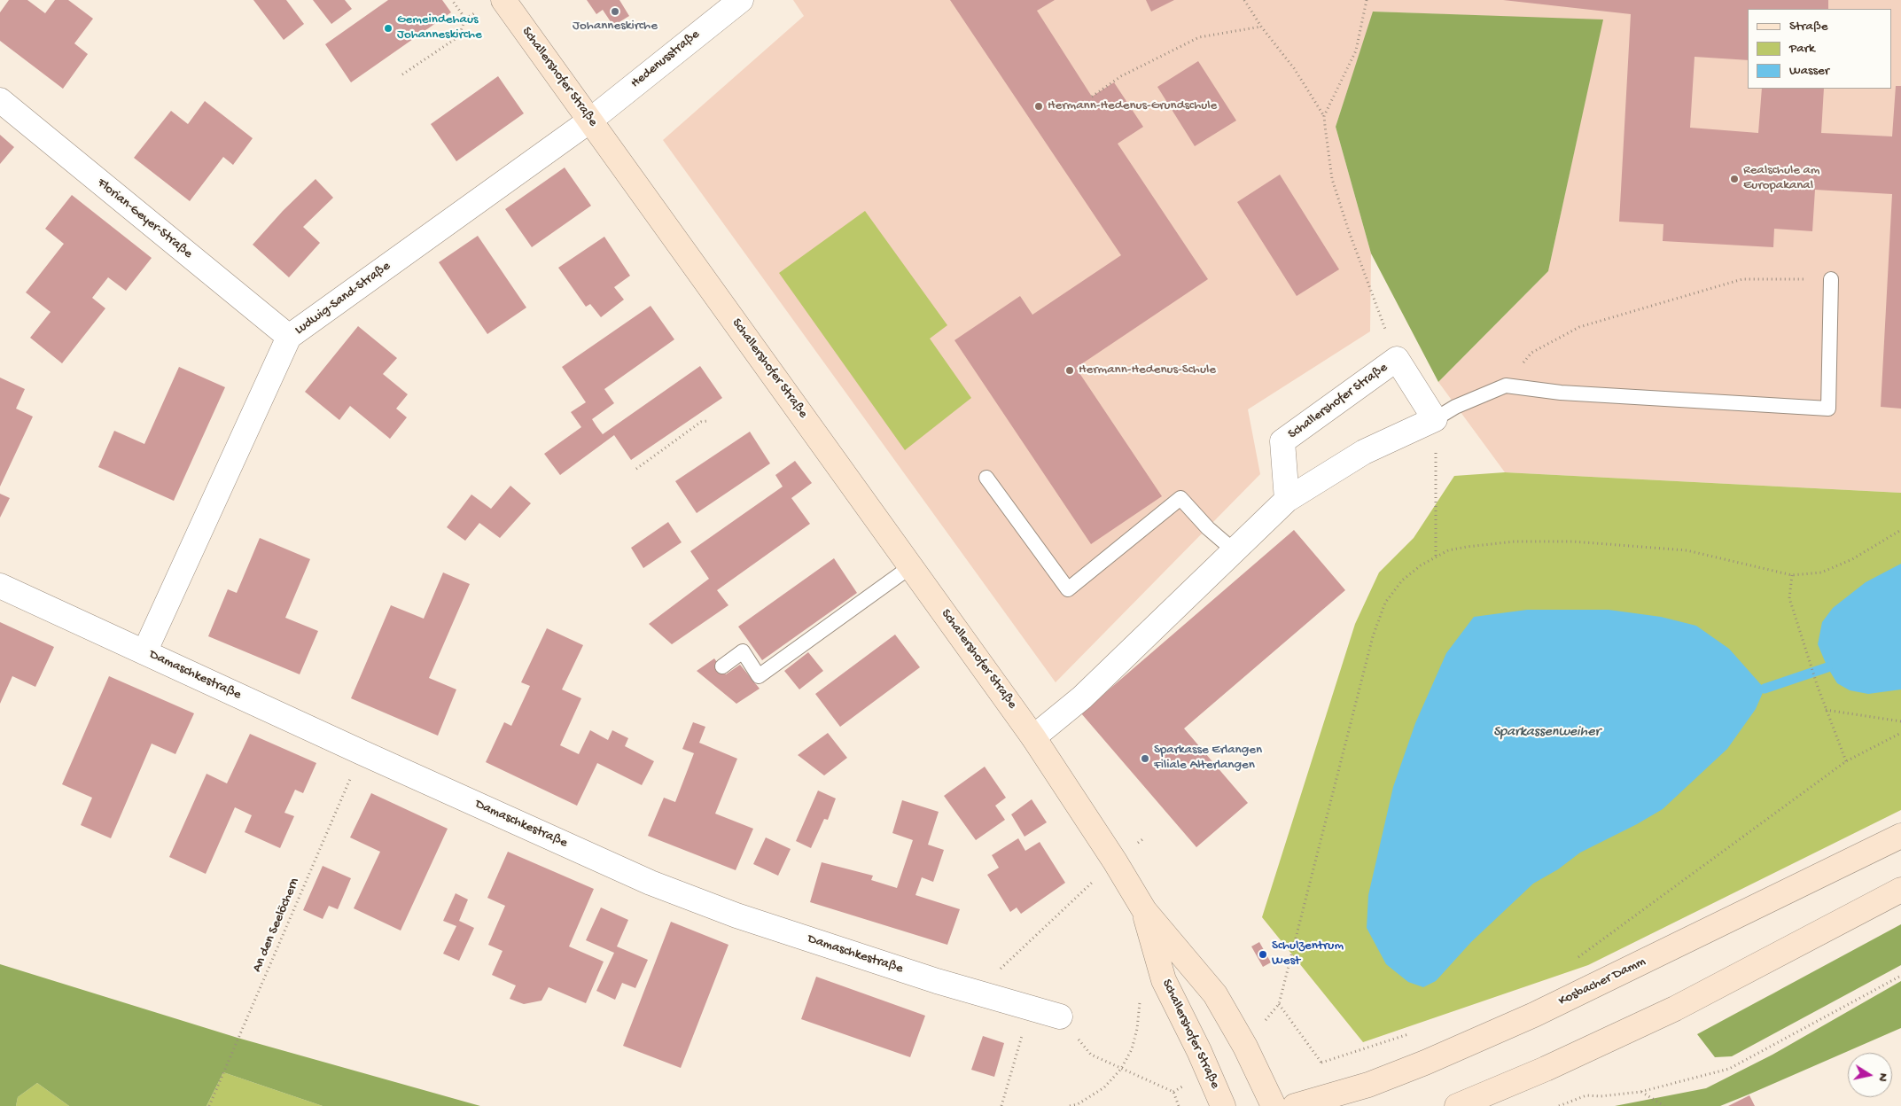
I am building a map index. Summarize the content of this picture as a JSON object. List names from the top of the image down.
{
  "streets": {
    "street": [
      "Hedenusstraße",
      "Schallershofer Straße",
      "Florian-Geyer-Straße",
      "Ludwig-Sand-Straße",
      "Damaschkestraße",
      "Kosbacher Damm"
    ],
    "path": ["An den Seelöchern"]
  },
  "crossings": [
    ["Hedenusstraße", "Schallershofer Straße"],
    ["Hedenusstraße", "Ludwig-Sand-Straße"],
    ["Schallershofer Straße", "Ludwig-Sand-Straße"],
    ["Florian-Geyer-Straße", "Ludwig-Sand-Straße"],
    ["Ludwig-Sand-Straße", "Damaschkestraße"],
    ["Damaschkestraße", "An den Seelöchern"]
  ],
  "water": ["Sparkassenweiher"],
  "places": [
    "Johanneskirche",
    "Gemeindehaus Johanneskirche",
    "Hermann-Hedenus-Grundschule",
    "Realschule am Europakanal",
    "Hermann-Hedenus-Schule",
    "Sparkasse Erlangen Filiale Alterlangen",
    "Schulzentrum West"
  ],
  "legend": ["Straße", "Park", "Wasser"],
  "north": "right"
}
